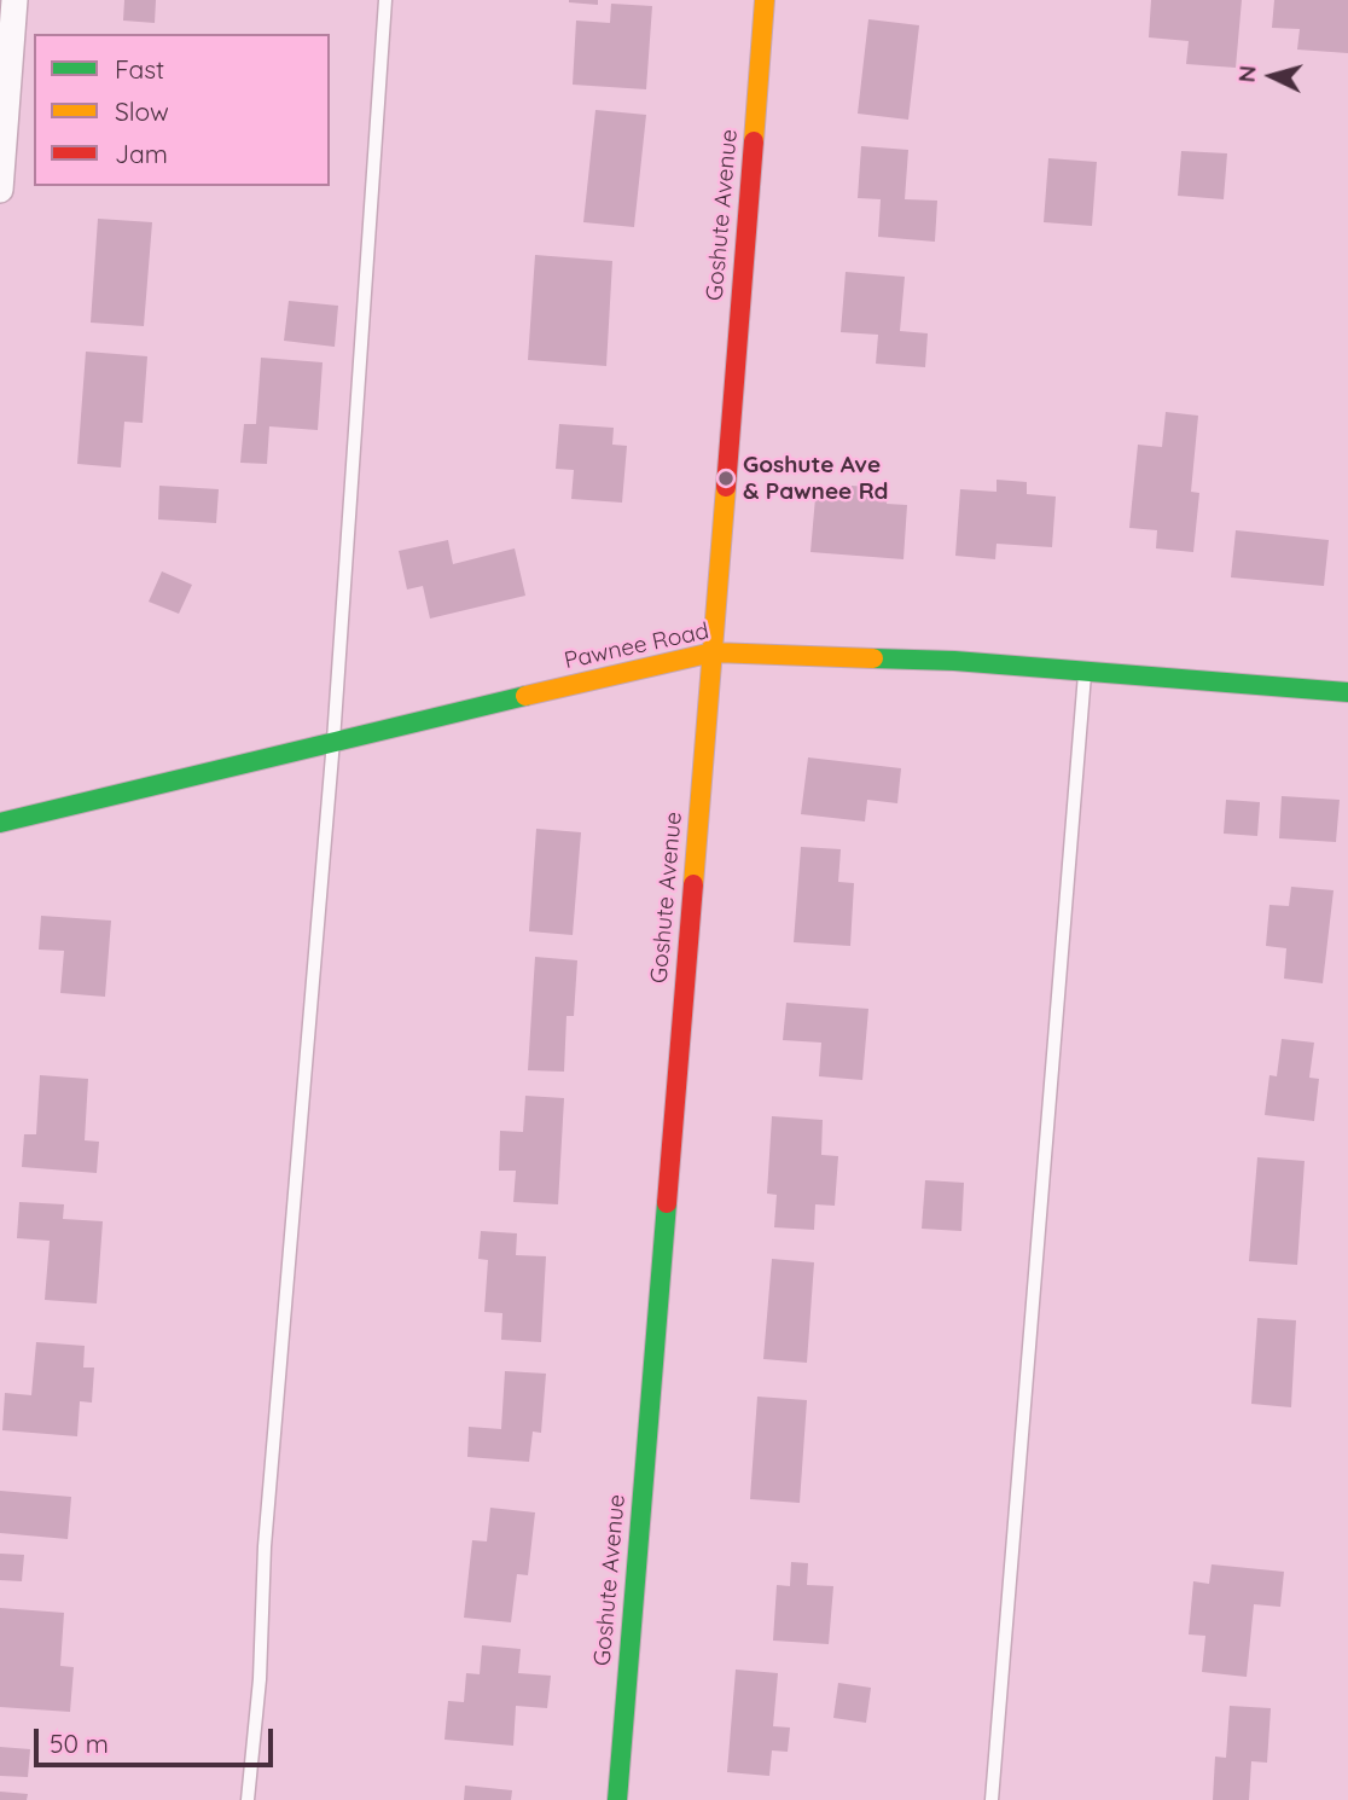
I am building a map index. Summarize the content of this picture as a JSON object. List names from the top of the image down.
{
  "streets": {
    "street": ["Goshute Avenue", "Pawnee Road"]
  },
  "crossings": [
    ["Goshute Avenue", "Pawnee Road"]
  ],
  "places": ["Goshute Ave & Pawnee Rd"],
  "legend": ["Fast", "Slow", "Jam"],
  "scale_bar": "50 m",
  "north": "left"
}
